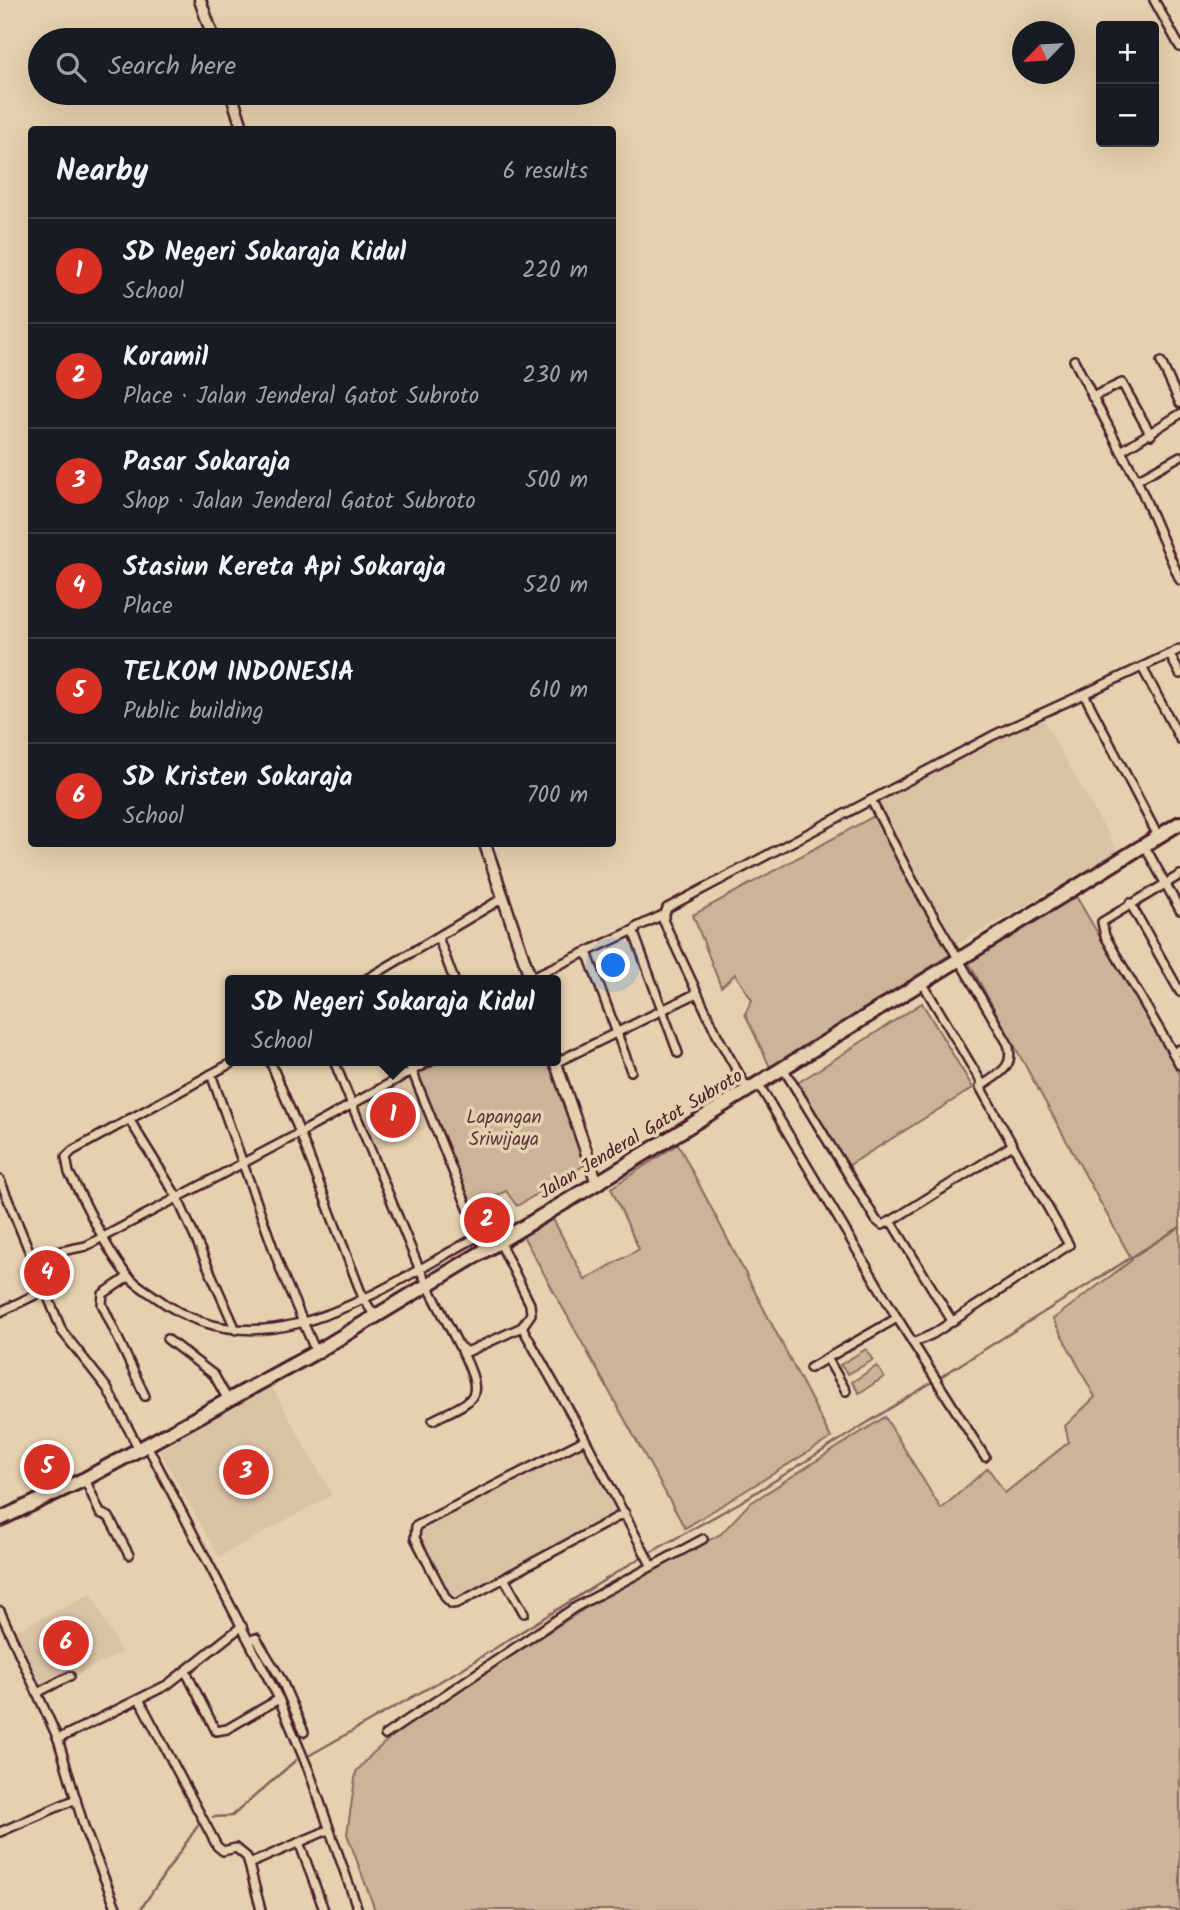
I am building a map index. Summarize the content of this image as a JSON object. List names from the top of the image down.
{
  "streets": {
    "highway": ["Jalan Jenderal Gatot Subroto"]
  },
  "parks": ["Lapangan Sriwijaya"],
  "north": "bottom left",
  "page": {
    "map_buttons": ["+", "−"],
    "search": "Search here",
    "heading": ["Nearby", "6 results"],
    "list": [
      {
        "mark": "1",
        "name": "SD Negeri Sokaraja Kidul",
        "note": "School",
        "value": "220 m"
      },
      {
        "mark": "2",
        "name": "Koramil",
        "note": "Place · Jalan Jenderal Gatot Subroto",
        "value": "230 m"
      },
      {
        "mark": "3",
        "name": "Pasar Sokaraja",
        "note": "Shop · Jalan Jenderal Gatot Subroto",
        "value": "500 m"
      },
      {
        "mark": "4",
        "name": "Stasiun Kereta Api Sokaraja",
        "note": "Place",
        "value": "520 m"
      },
      {
        "mark": "5",
        "name": "TELKOM INDONESIA",
        "note": "Public building",
        "value": "610 m"
      },
      {
        "mark": "6",
        "name": "SD Kristen Sokaraja",
        "note": "School",
        "value": "700 m"
      }
    ],
    "popup": ["SD Negeri Sokaraja Kidul", "School"],
    "pins": [
      "1",
      "2",
      "4",
      "5",
      "3",
      "6"
    ]
  }
}
